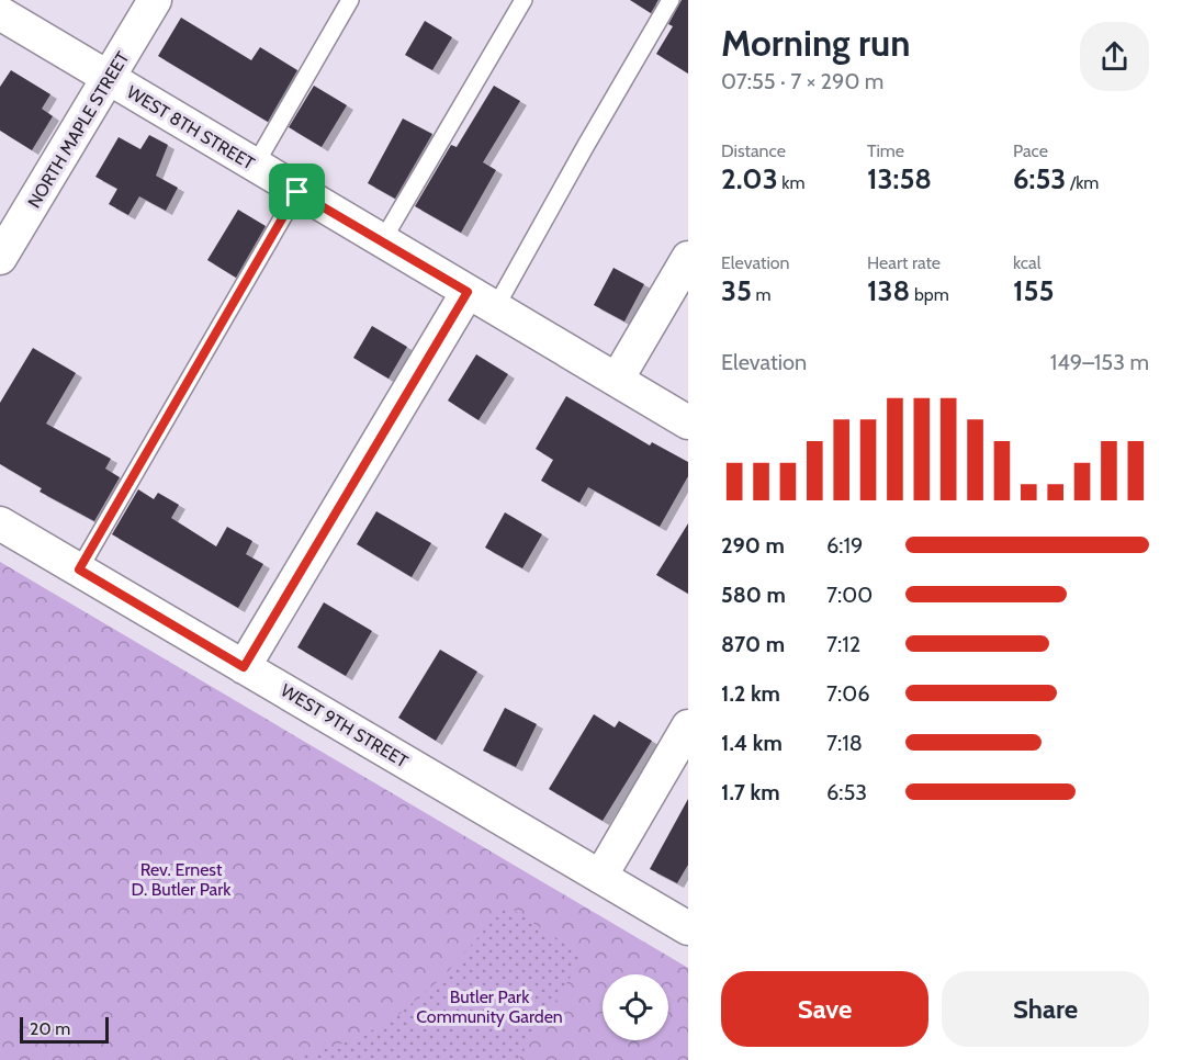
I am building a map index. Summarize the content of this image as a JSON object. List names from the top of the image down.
{
  "streets": {
    "street": ["WEST 8TH STREET", "NORTH MAPLE STREET", "WEST 9TH STREET"]
  },
  "crossings": [
    ["WEST 8TH STREET", "NORTH MAPLE STREET"]
  ],
  "parks": ["Rev. Ernest D. Butler Park", "Butler Park Community Garden"],
  "scale_bar": "20 m",
  "page": {
    "heading": ["Morning run", "07:55 · 7 × 290 m"],
    "stats": [
      ["Distance", "2.03 km"],
      ["Time", "13:58"],
      ["Pace", "6:53 /km"],
      ["Elevation", "35 m"],
      ["Heart rate", "138 bpm"],
      ["kcal", "155"]
    ],
    "chart": ["Elevation", "149–153 m"],
    "list": [
      {
        "name": "290 m",
        "note": "6:19"
      },
      {
        "name": "580 m",
        "note": "7:00"
      },
      {
        "name": "870 m",
        "note": "7:12"
      },
      {
        "name": "1.2 km",
        "note": "7:06"
      },
      {
        "name": "1.4 km",
        "note": "7:18"
      },
      {
        "name": "1.7 km",
        "note": "6:53"
      }
    ],
    "buttons": ["Save", "Share"],
    "scale": "20 m"
  }
}
